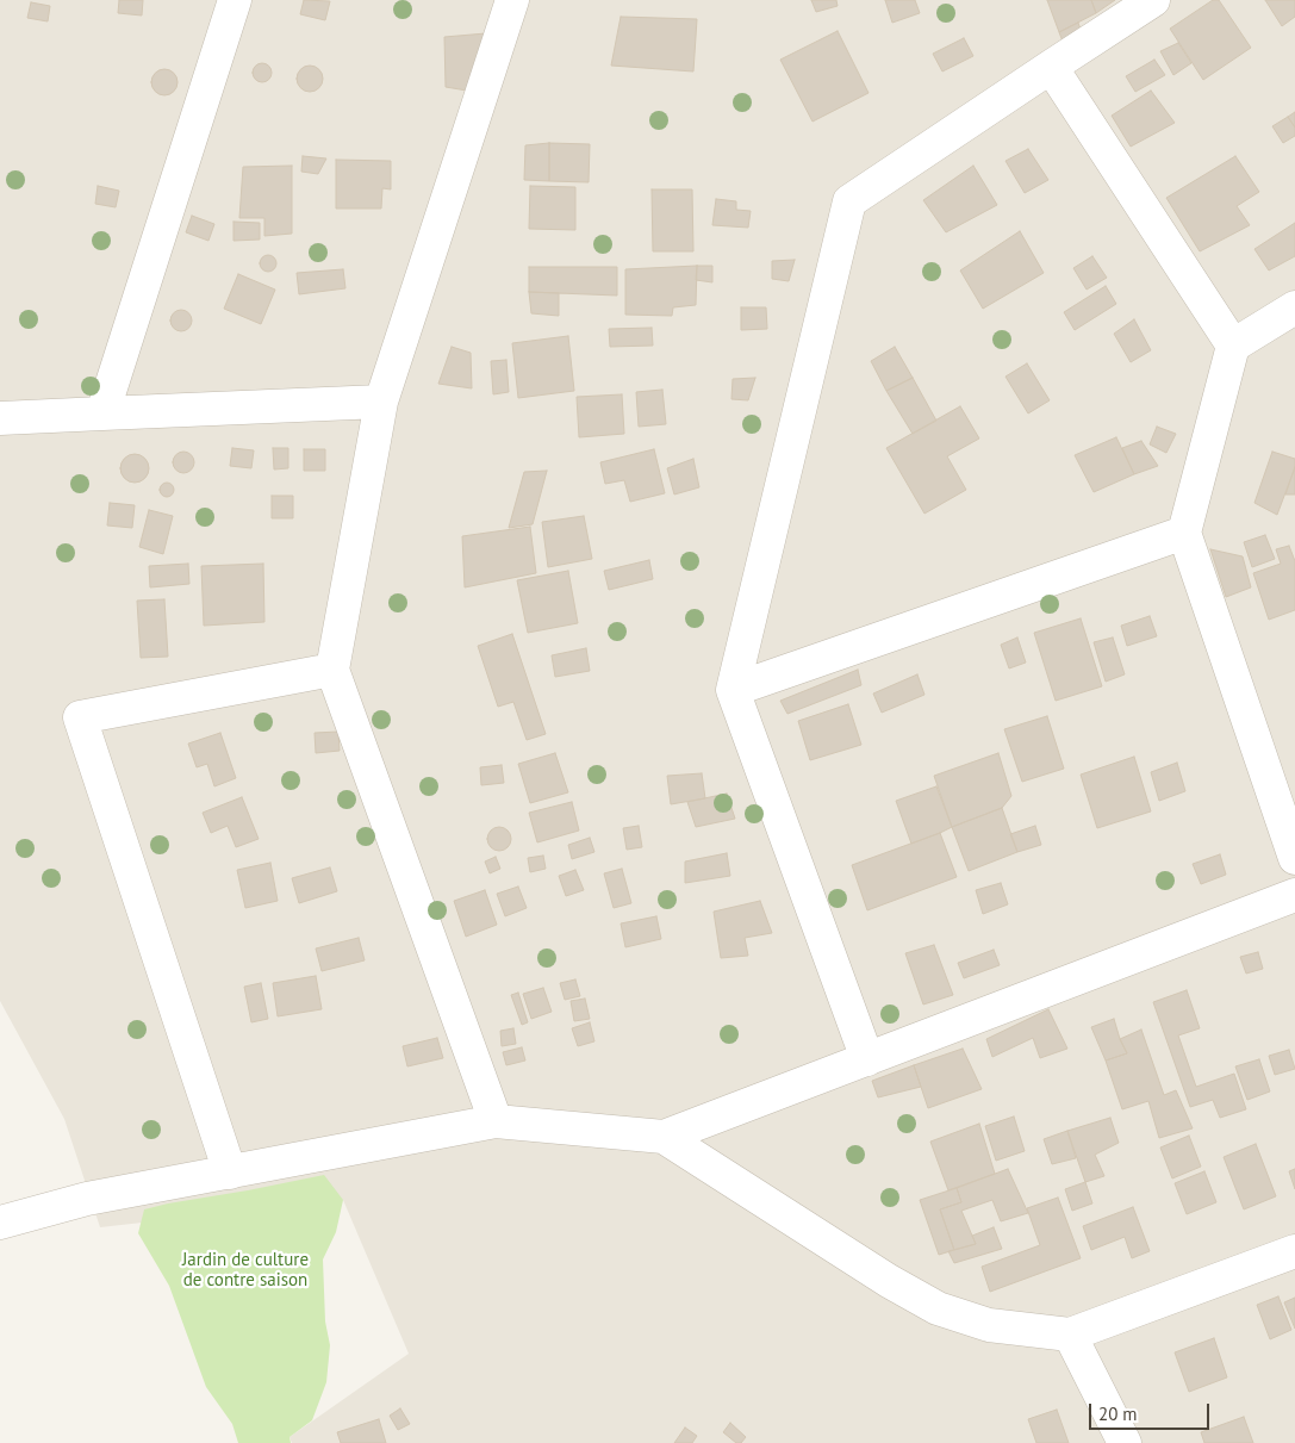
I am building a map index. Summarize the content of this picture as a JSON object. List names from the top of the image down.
{
  "parks": ["Jardin de culture de contre saison"],
  "scale_bar": "20 m"
}
